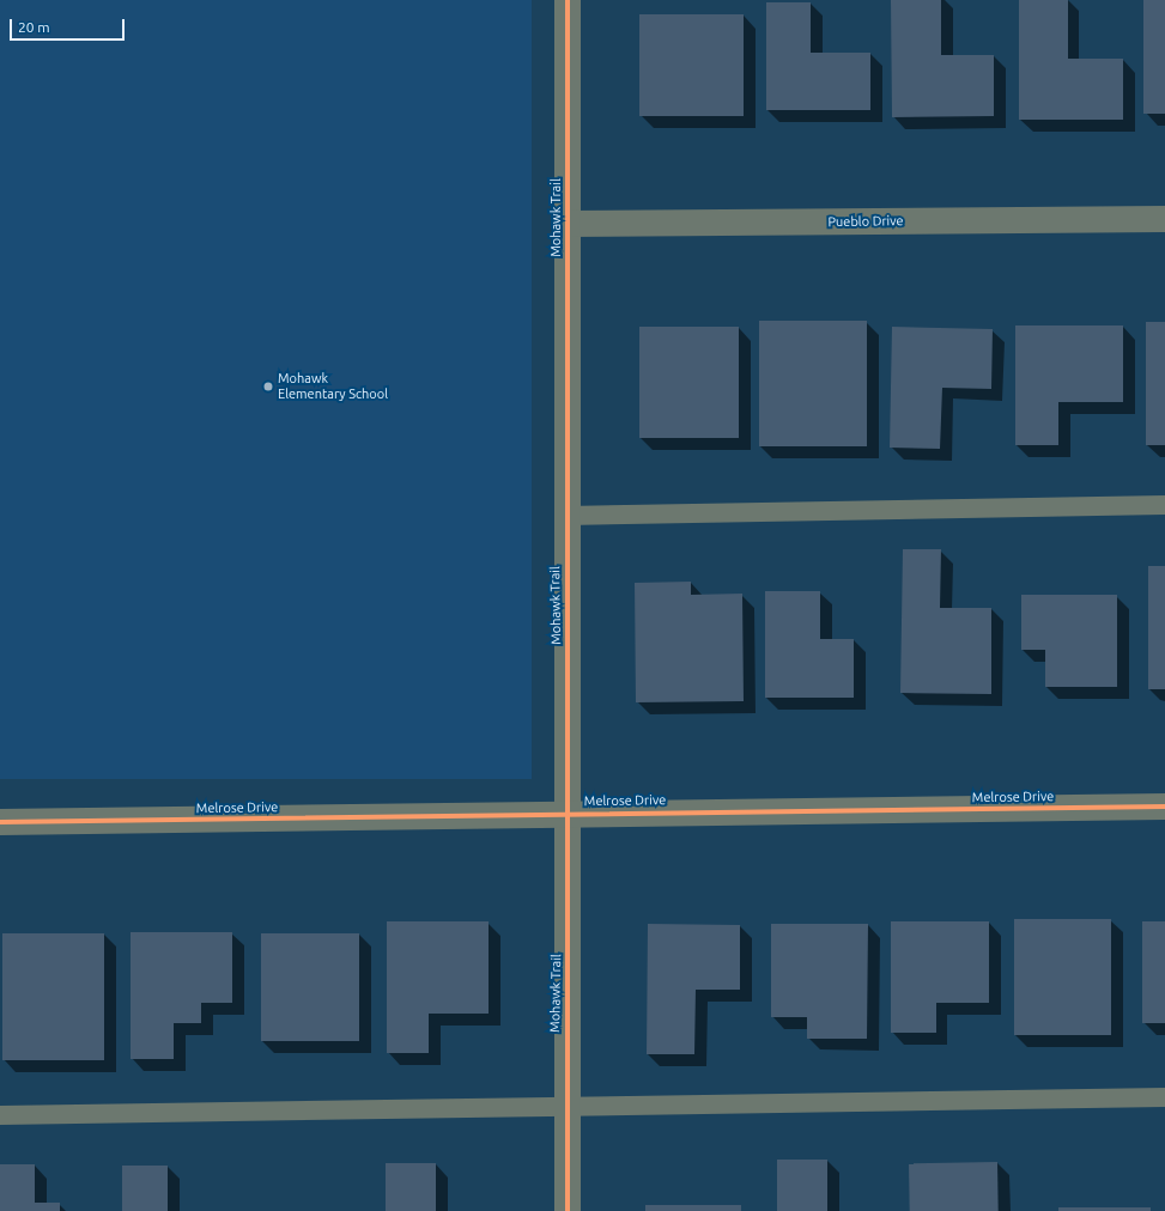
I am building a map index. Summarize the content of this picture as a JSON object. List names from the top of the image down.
{
  "streets": {
    "street": ["Mohawk Trail", "Pueblo Drive", "Melrose Drive"]
  },
  "crossings": [
    ["Mohawk Trail", "Pueblo Drive"],
    ["Mohawk Trail", "Melrose Drive"]
  ],
  "places": ["Mohawk Elementary School"],
  "scale_bar": "20 m"
}
